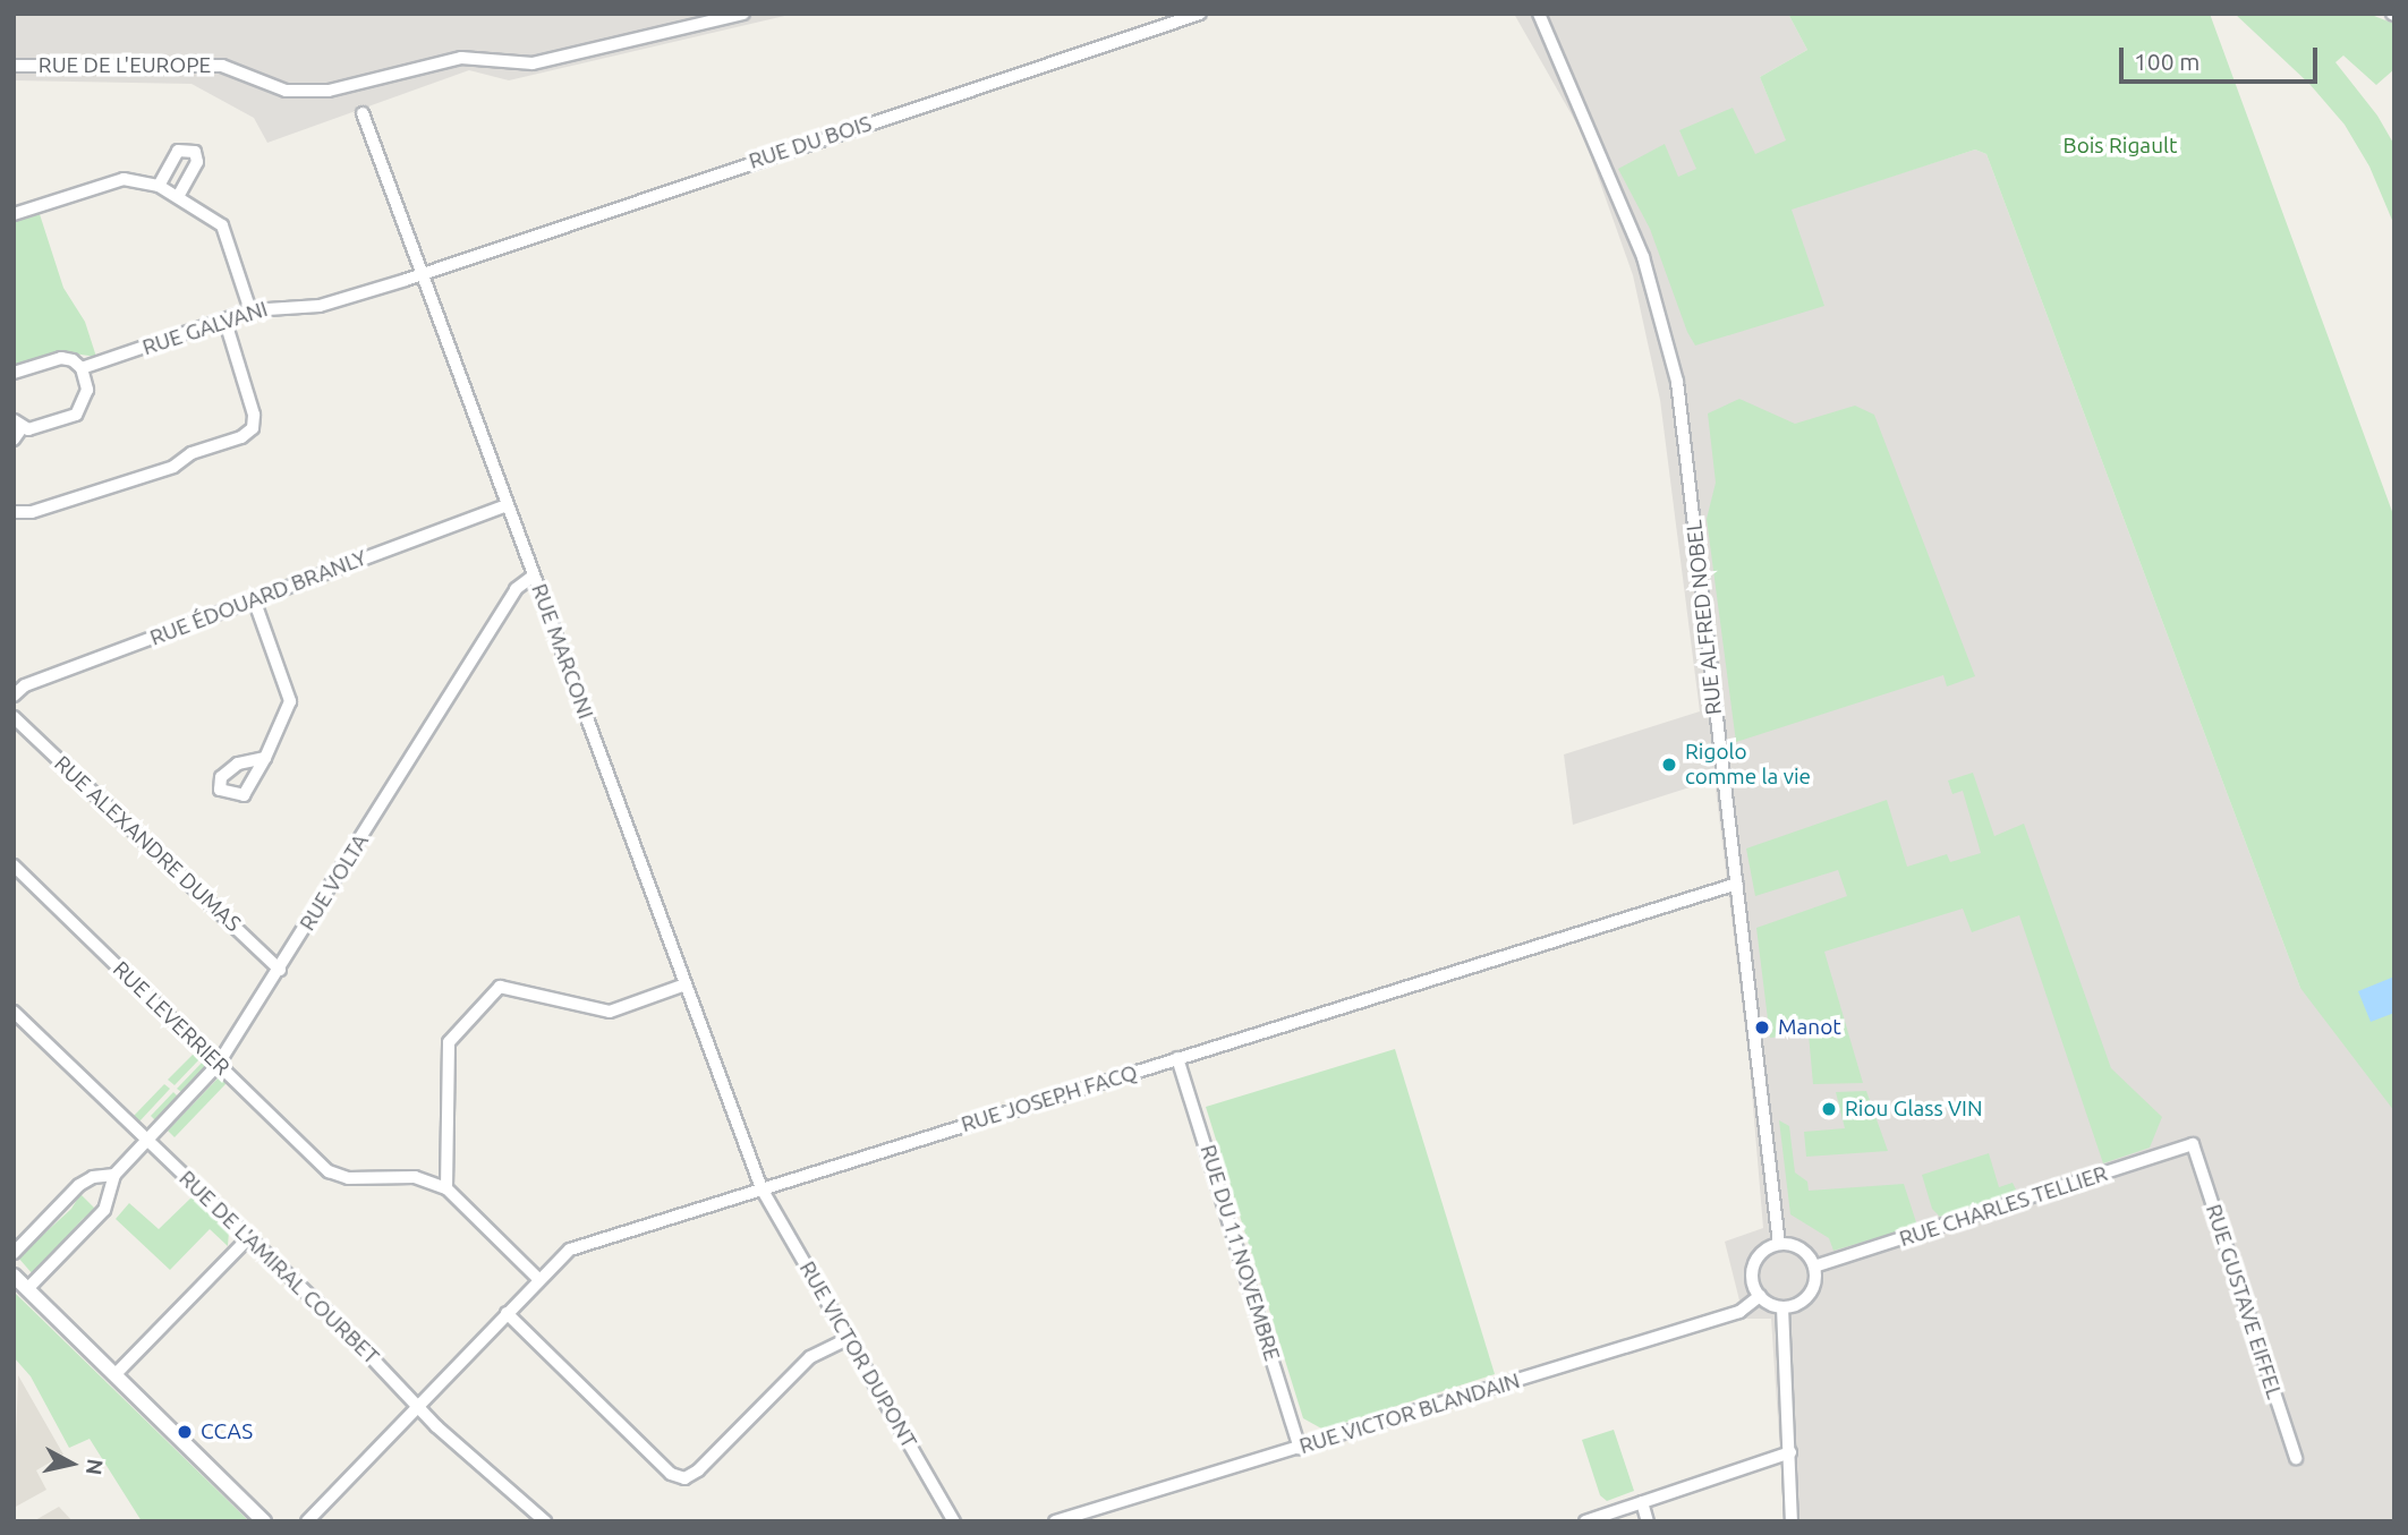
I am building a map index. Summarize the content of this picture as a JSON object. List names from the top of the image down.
{
  "streets": {
    "street": [
      "RUE DE L'EUROPE",
      "RUE DU BOIS",
      "RUE GALVANI",
      "RUE ÉDOUARD BRANLY",
      "RUE ALFRED NOBEL",
      "RUE MARCONI",
      "RUE ALEXANDRE DUMAS",
      "RUE VOLTA",
      "RUE LEVERRIER",
      "RUE JOSEPH FACQ",
      "RUE CHARLES TELLIER",
      "RUE DU 11 NOVEMBRE",
      "RUE DE L'AMIRAL COURBET",
      "RUE GUSTAVE EIFFEL",
      "RUE VICTOR DUPONT",
      "RUE VICTOR BLANDAIN"
    ]
  },
  "crossings": [
    ["RUE DU BOIS", "RUE GALVANI"],
    ["RUE DU BOIS", "RUE MARCONI"],
    ["RUE GALVANI", "RUE MARCONI"],
    ["RUE ÉDOUARD BRANLY", "RUE MARCONI"],
    ["RUE ALFRED NOBEL", "RUE JOSEPH FACQ"],
    ["RUE ALFRED NOBEL", "RUE CHARLES TELLIER"],
    ["RUE ALFRED NOBEL", "RUE VICTOR BLANDAIN"],
    ["RUE MARCONI", "RUE VOLTA"],
    ["RUE MARCONI", "RUE JOSEPH FACQ"],
    ["RUE MARCONI", "RUE VICTOR DUPONT"],
    ["RUE ALEXANDRE DUMAS", "RUE VOLTA"],
    ["RUE VOLTA", "RUE LEVERRIER"],
    ["RUE VOLTA", "RUE DE L'AMIRAL COURBET"],
    ["RUE JOSEPH FACQ", "RUE DU 11 NOVEMBRE"],
    ["RUE JOSEPH FACQ", "RUE DE L'AMIRAL COURBET"],
    ["RUE JOSEPH FACQ", "RUE VICTOR DUPONT"],
    ["RUE CHARLES TELLIER", "RUE GUSTAVE EIFFEL"],
    ["RUE CHARLES TELLIER", "RUE VICTOR BLANDAIN"],
    ["RUE DU 11 NOVEMBRE", "RUE VICTOR BLANDAIN"]
  ],
  "parks": ["Bois Rigault"],
  "places": [
    "Rigolo comme la vie",
    "Manot",
    "Riou Glass VIN",
    "CCAS"
  ],
  "scale_bar": "100 m",
  "north": "right"
}
